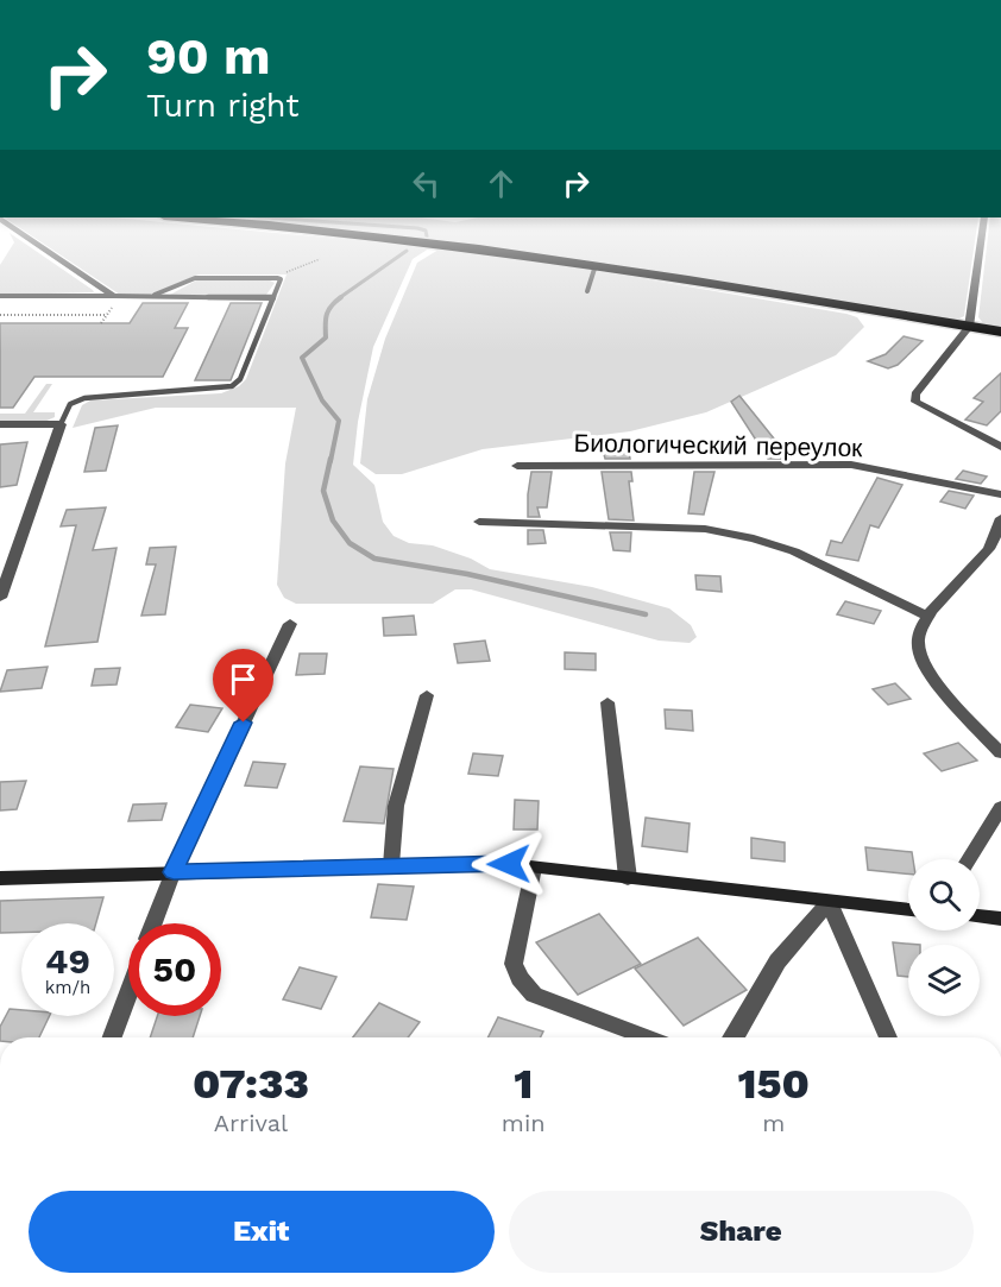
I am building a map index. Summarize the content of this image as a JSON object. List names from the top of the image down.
{
  "streets": {
    "street": ["Биологический переулок"]
  },
  "page": {
    "turn": ["90 m", "Turn right"],
    "speed": "49 km/h",
    "limit": "50",
    "eta": [
      "07:33",
      "Arrival",
      "1",
      "min",
      "150",
      "m"
    ],
    "buttons": ["Exit", "Share"]
  }
}
